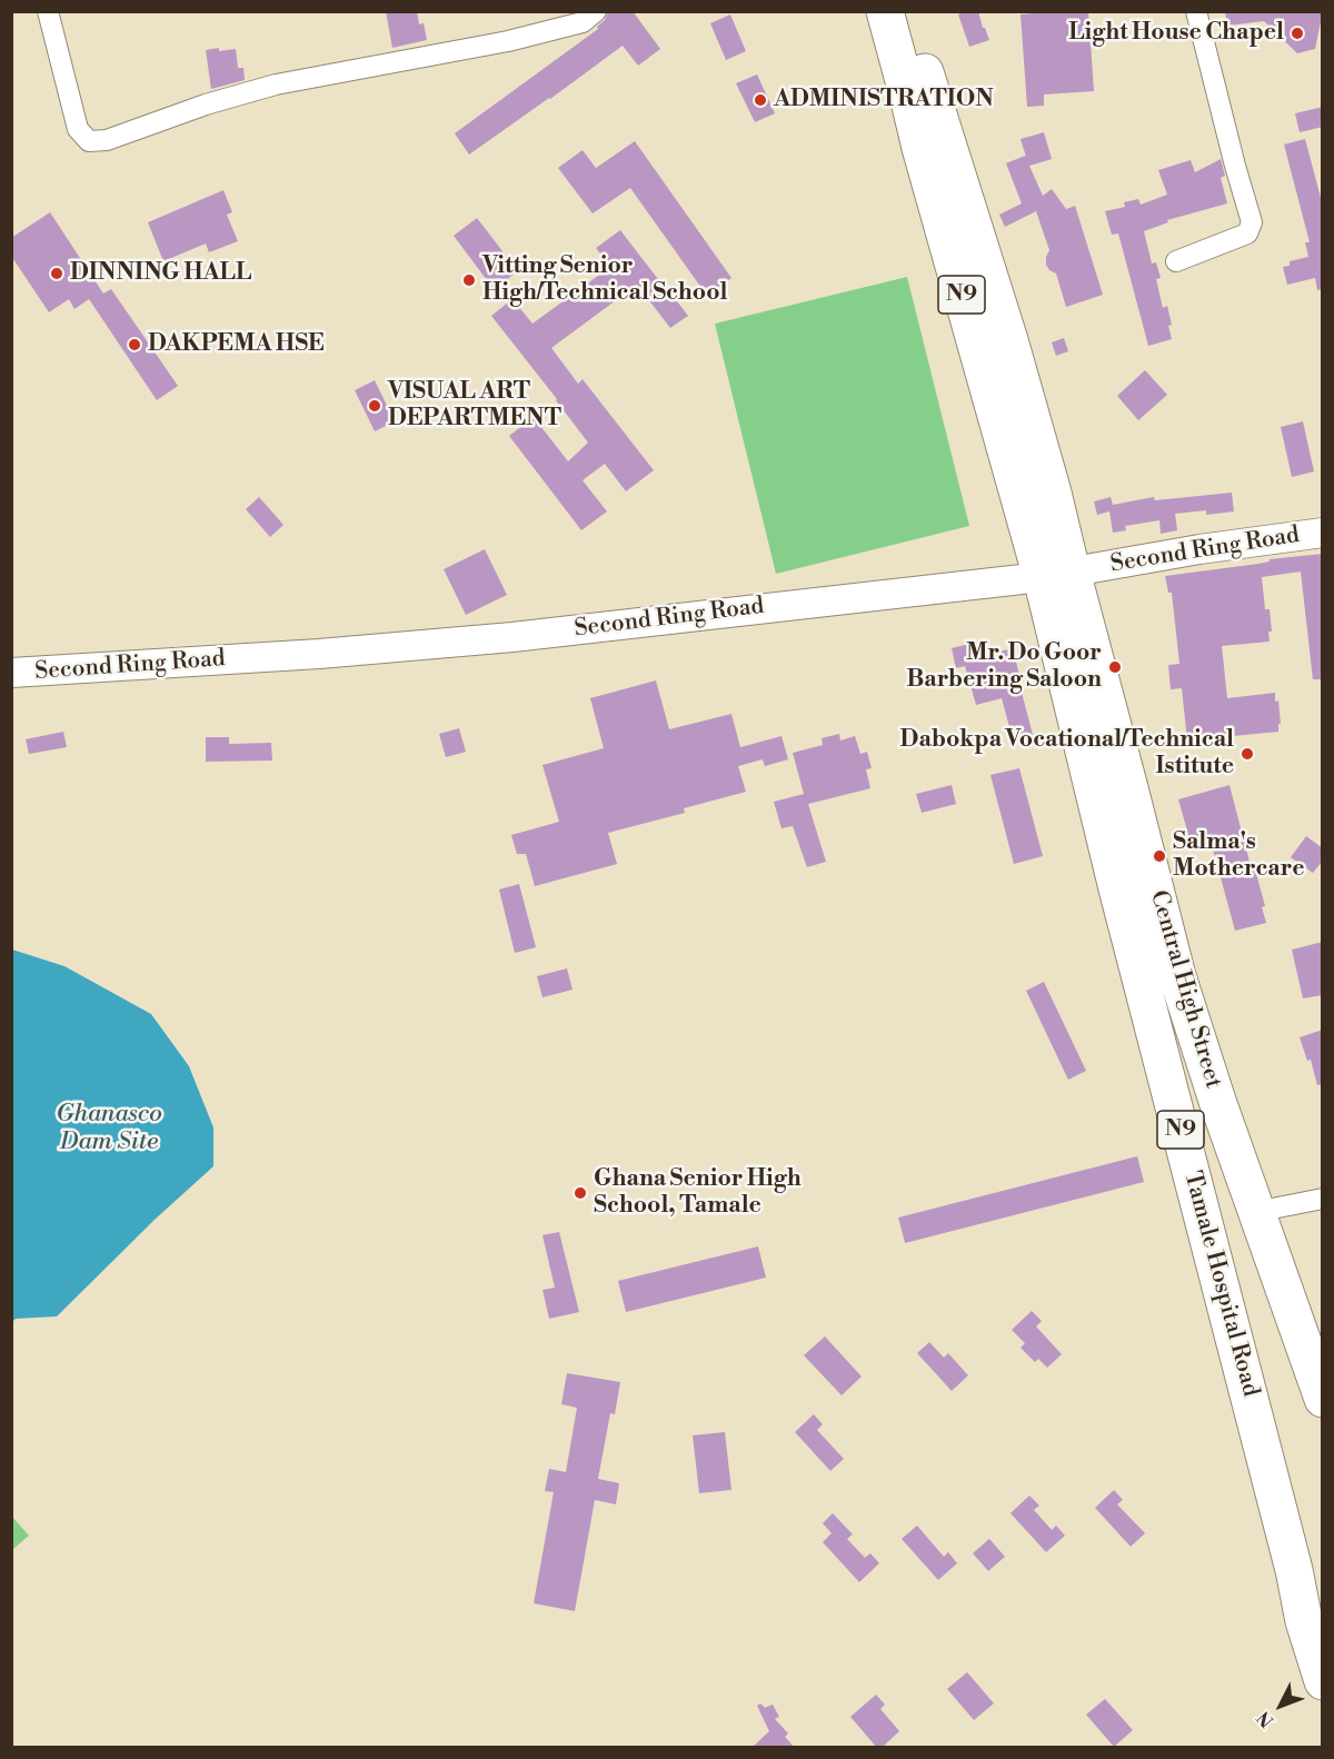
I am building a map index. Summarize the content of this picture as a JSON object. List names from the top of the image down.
{
  "streets": {
    "highway": ["N9", "Central High Street", "Tamale Hospital Road"],
    "street": ["Second Ring Road"]
  },
  "crossings": [
    ["N9", "Second Ring Road"],
    ["N9", "Central High Street"],
    ["N9", "Tamale Hospital Road"],
    ["Second Ring Road", "Central High Street"],
    ["Second Ring Road", "Tamale Hospital Road"],
    ["Central High Street", "Tamale Hospital Road"]
  ],
  "water": ["Ghanasco Dam Site"],
  "places": [
    "Light House Chapel",
    "ADMINISTRATION",
    "DINNING HALL",
    "Vitting Senior High/Technical School",
    "DAKPEMA HSE",
    "VISUAL ART DEPARTMENT",
    "Mr. Do Goor Barbering Saloon",
    "Dabokpa Vocational/Technical Istitute",
    "Salma's Mothercare",
    "Ghana Senior High School, Tamale"
  ],
  "north": "bottom left"
}
